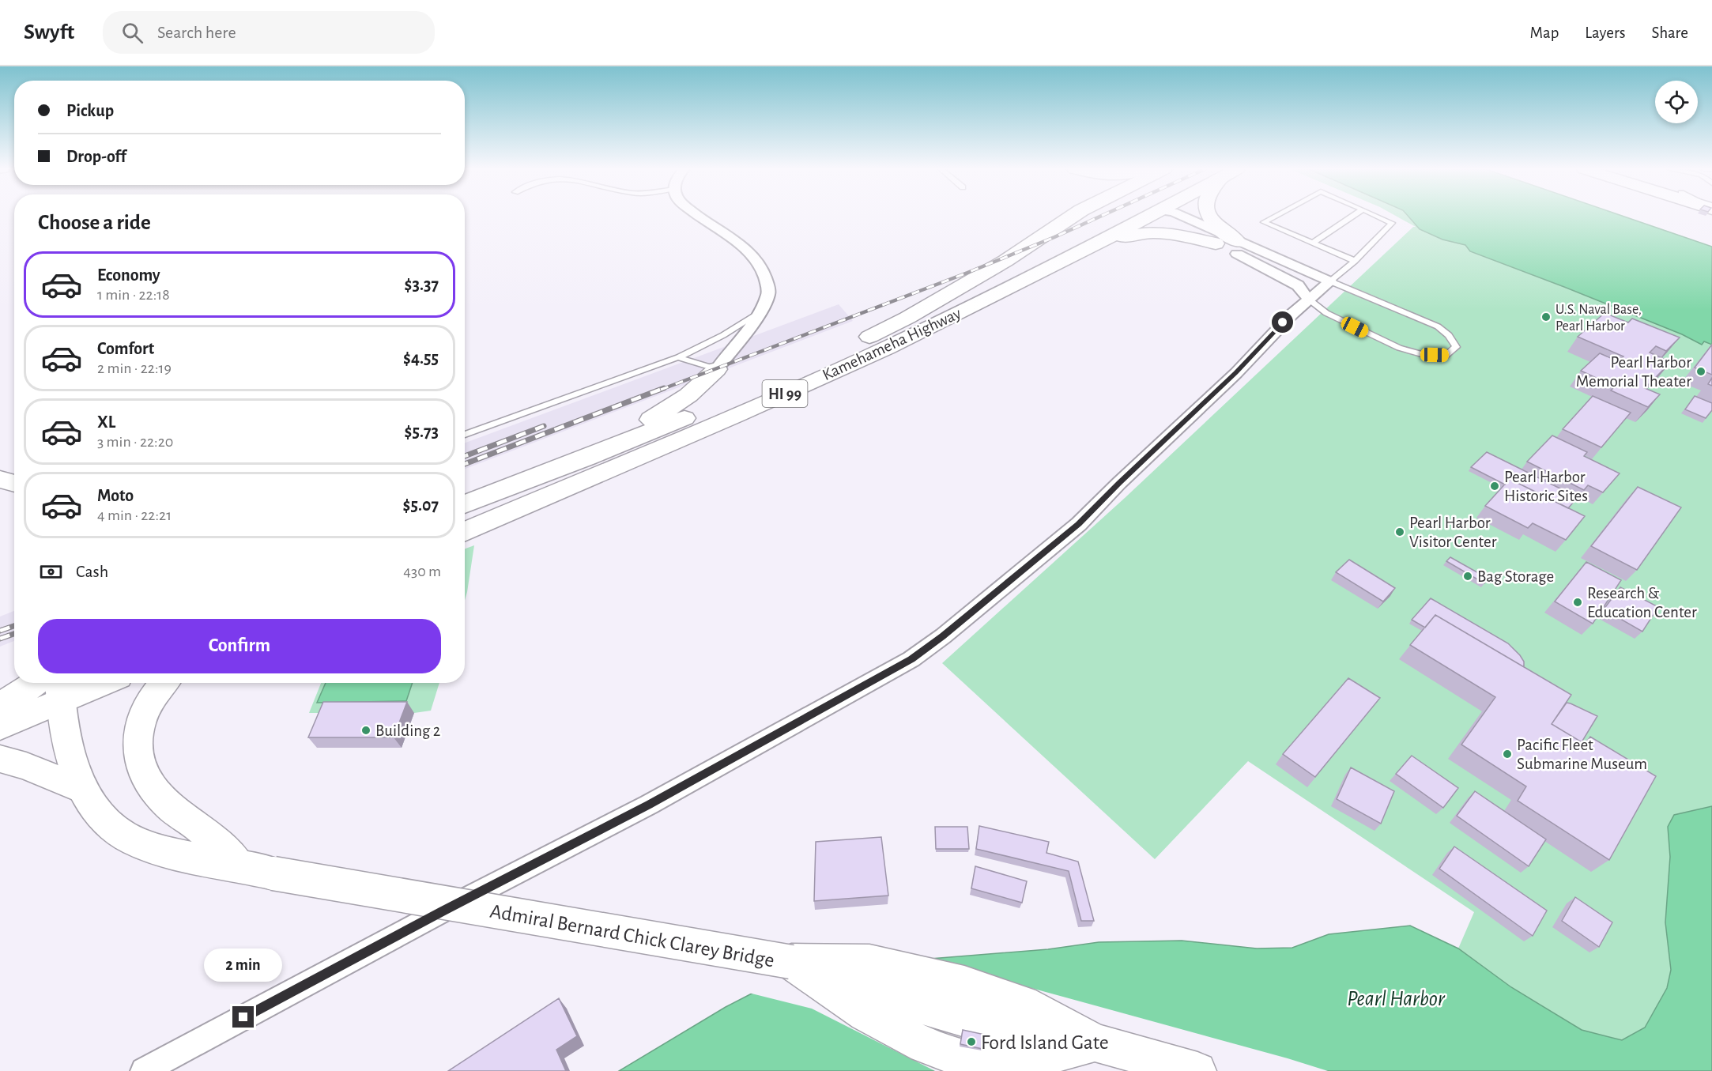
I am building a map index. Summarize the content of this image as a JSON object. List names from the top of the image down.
{
  "streets": {
    "main road": ["Kamehameha Highway", "HI 99", "Admiral Bernard Chick Clarey Bridge"]
  },
  "water": ["Pearl Harbor"],
  "places": [
    "U.S. Naval Base, Pearl Harbor",
    "Pearl Harbor Memorial Theater",
    "Pearl Harbor Historic Sites",
    "Pearl Harbor Visitor Center",
    "Bag Storage",
    "Research & Education Center",
    "Building 2",
    "Pacific Fleet Submarine Museum",
    "Ford Island Gate"
  ],
  "page": {
    "header": "Swyft",
    "search": "Search here",
    "nav": ["Map", "Layers", "Share"],
    "banner": ["Pickup", "Drop-off"],
    "heading": "Choose a ride",
    "list": [
      {
        "name": "Economy",
        "note": "1 min · 22:18",
        "value": "$3.37"
      },
      {
        "name": "Comfort",
        "note": "2 min · 22:19",
        "value": "$4.55"
      },
      {
        "name": "XL",
        "note": "3 min · 22:20",
        "value": "$5.73"
      },
      {
        "name": "Moto",
        "note": "4 min · 22:21",
        "value": "$5.07"
      }
    ],
    "pay": ["Cash", "430 m"],
    "buttons": "Confirm",
    "bubble": "2 min"
  }
}
